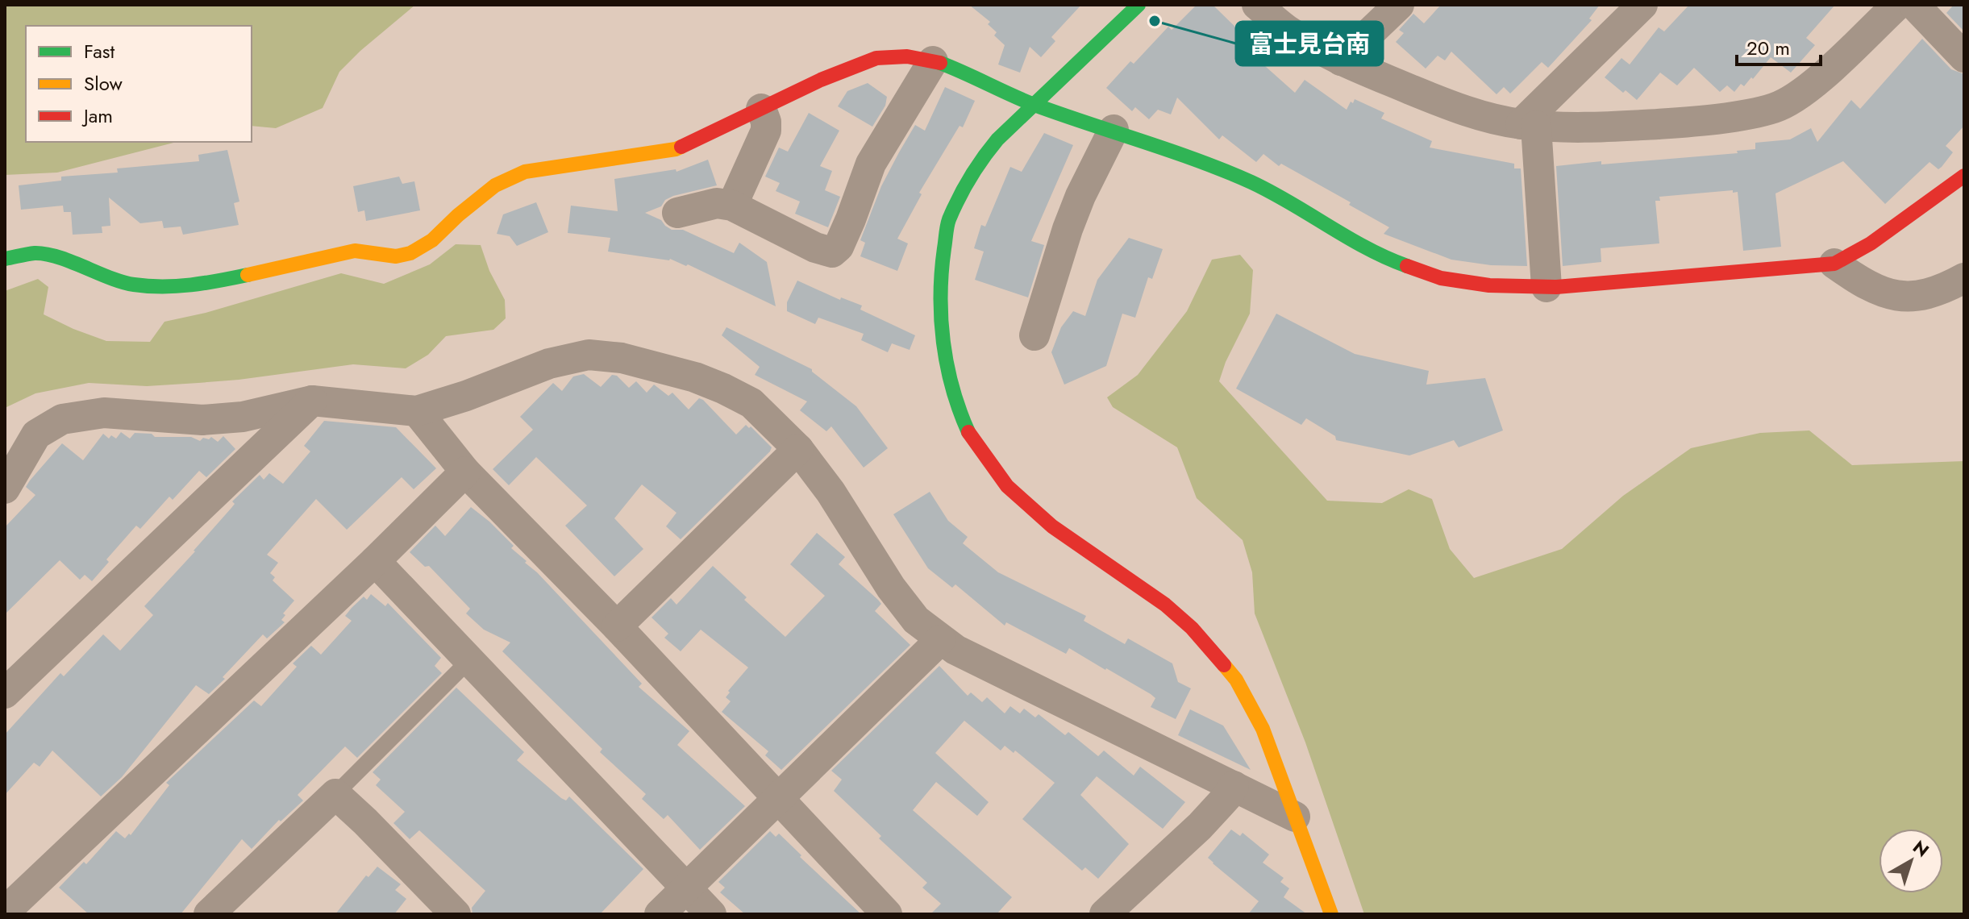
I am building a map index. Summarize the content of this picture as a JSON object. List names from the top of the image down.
{
  "places": ["富士見台南"],
  "legend": ["Fast", "Slow", "Jam"],
  "scale_bar": "20 m",
  "north": "top right"
}
